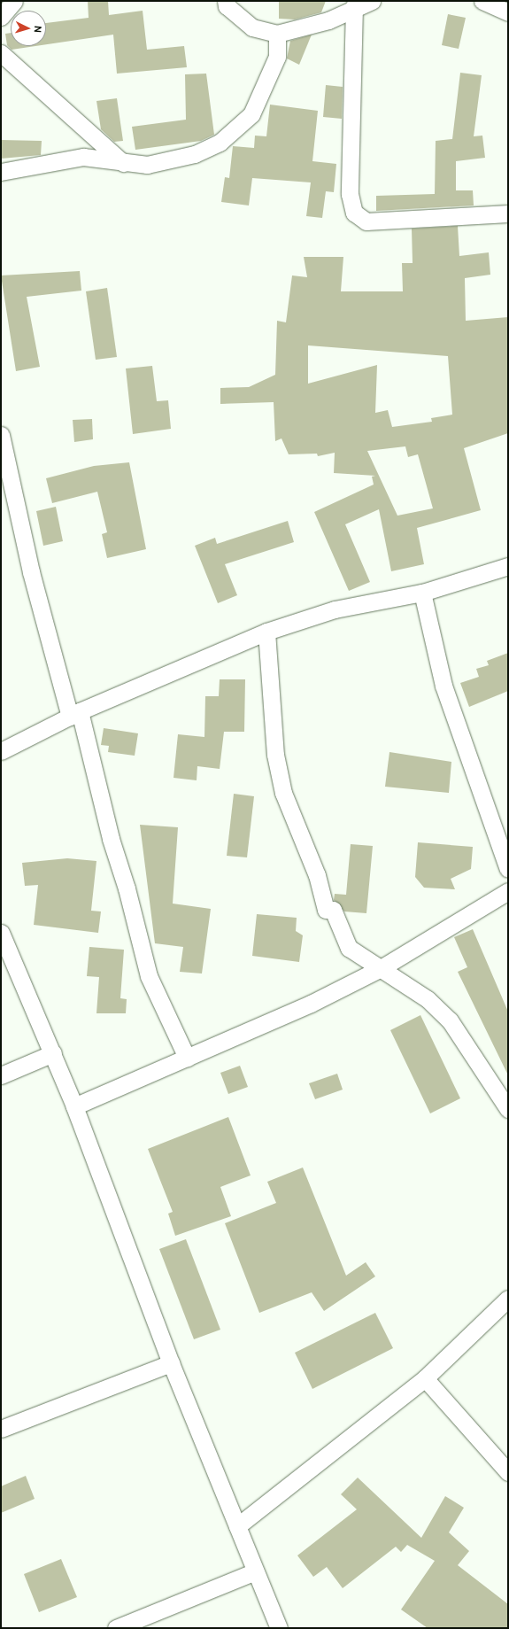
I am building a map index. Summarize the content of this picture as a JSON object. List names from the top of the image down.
{
  "north": "right"
}
